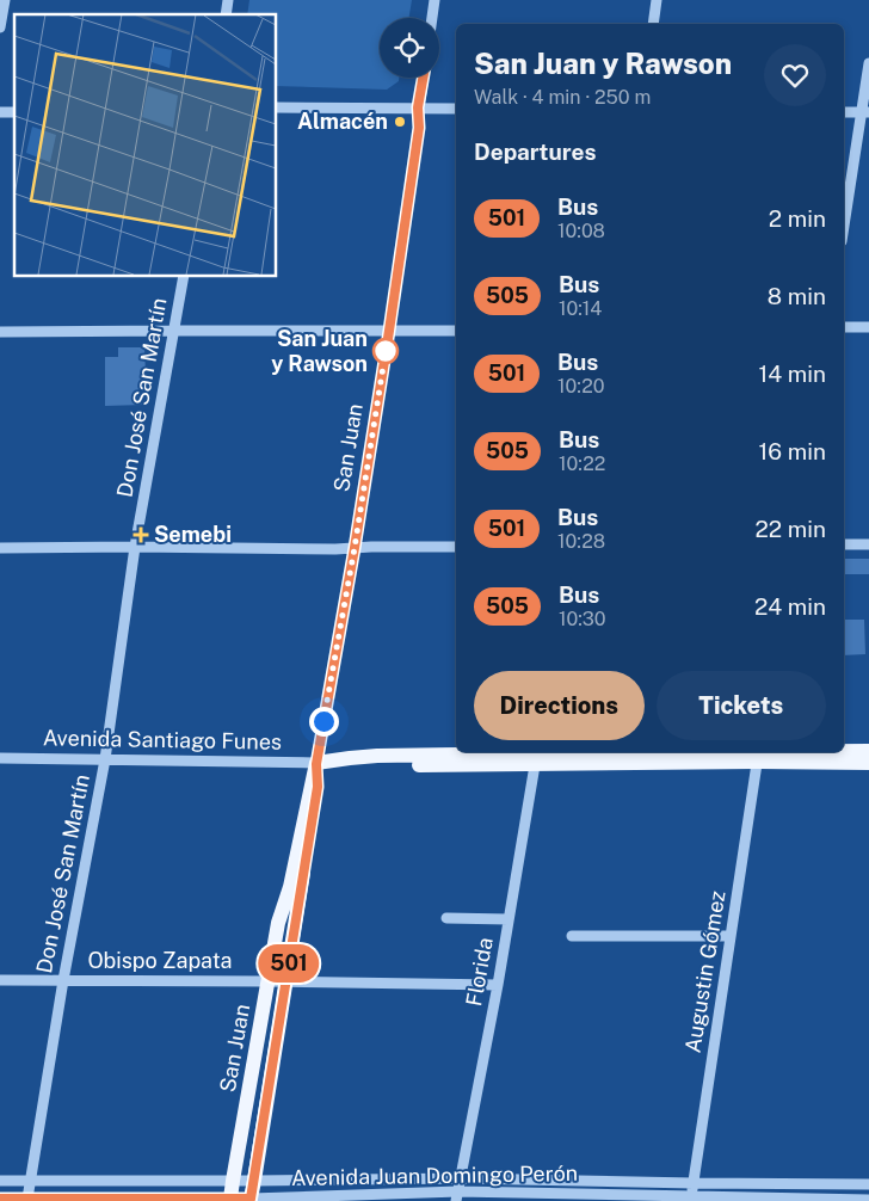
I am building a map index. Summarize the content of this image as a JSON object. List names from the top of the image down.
{
  "streets": {
    "main road": ["San Juan"],
    "street": [
      "Don José San Martín",
      "Avenida Santiago Funes",
      "Obispo Zapata",
      "Florida",
      "Augustin Gómez",
      "Avenida Juan Domingo Perón"
    ]
  },
  "crossings": [
    ["Don José San Martín", "Avenida Santiago Funes"],
    ["Don José San Martín", "Obispo Zapata"],
    ["Don José San Martín", "Avenida Juan Domingo Perón"],
    ["San Juan", "Avenida Santiago Funes"],
    ["San Juan", "Obispo Zapata"],
    ["San Juan", "Avenida Juan Domingo Perón"],
    ["Obispo Zapata", "Florida"],
    ["Florida", "Avenida Juan Domingo Perón"],
    ["Augustin Gómez", "Avenida Juan Domingo Perón"]
  ],
  "places": {
    "other": ["Almacén", "San Juan y Rawson"],
    "health": ["Semebi"]
  },
  "lines": ["bus line 501"],
  "page": {
    "on_map": "501",
    "heading": [
      ["San Juan y Rawson", "Walk · 4 min · 250 m"],
      "Departures"
    ],
    "list": [
      {
        "mark": "501",
        "name": "Bus",
        "note": "10:08",
        "value": "2 min"
      },
      {
        "mark": "505",
        "name": "Bus",
        "note": "10:14",
        "value": "8 min"
      },
      {
        "mark": "501",
        "name": "Bus",
        "note": "10:20",
        "value": "14 min"
      },
      {
        "mark": "505",
        "name": "Bus",
        "note": "10:22",
        "value": "16 min"
      },
      {
        "mark": "501",
        "name": "Bus",
        "note": "10:28",
        "value": "22 min"
      },
      {
        "mark": "505",
        "name": "Bus",
        "note": "10:30",
        "value": "24 min"
      }
    ],
    "buttons": ["Directions", "Tickets"]
  }
}
